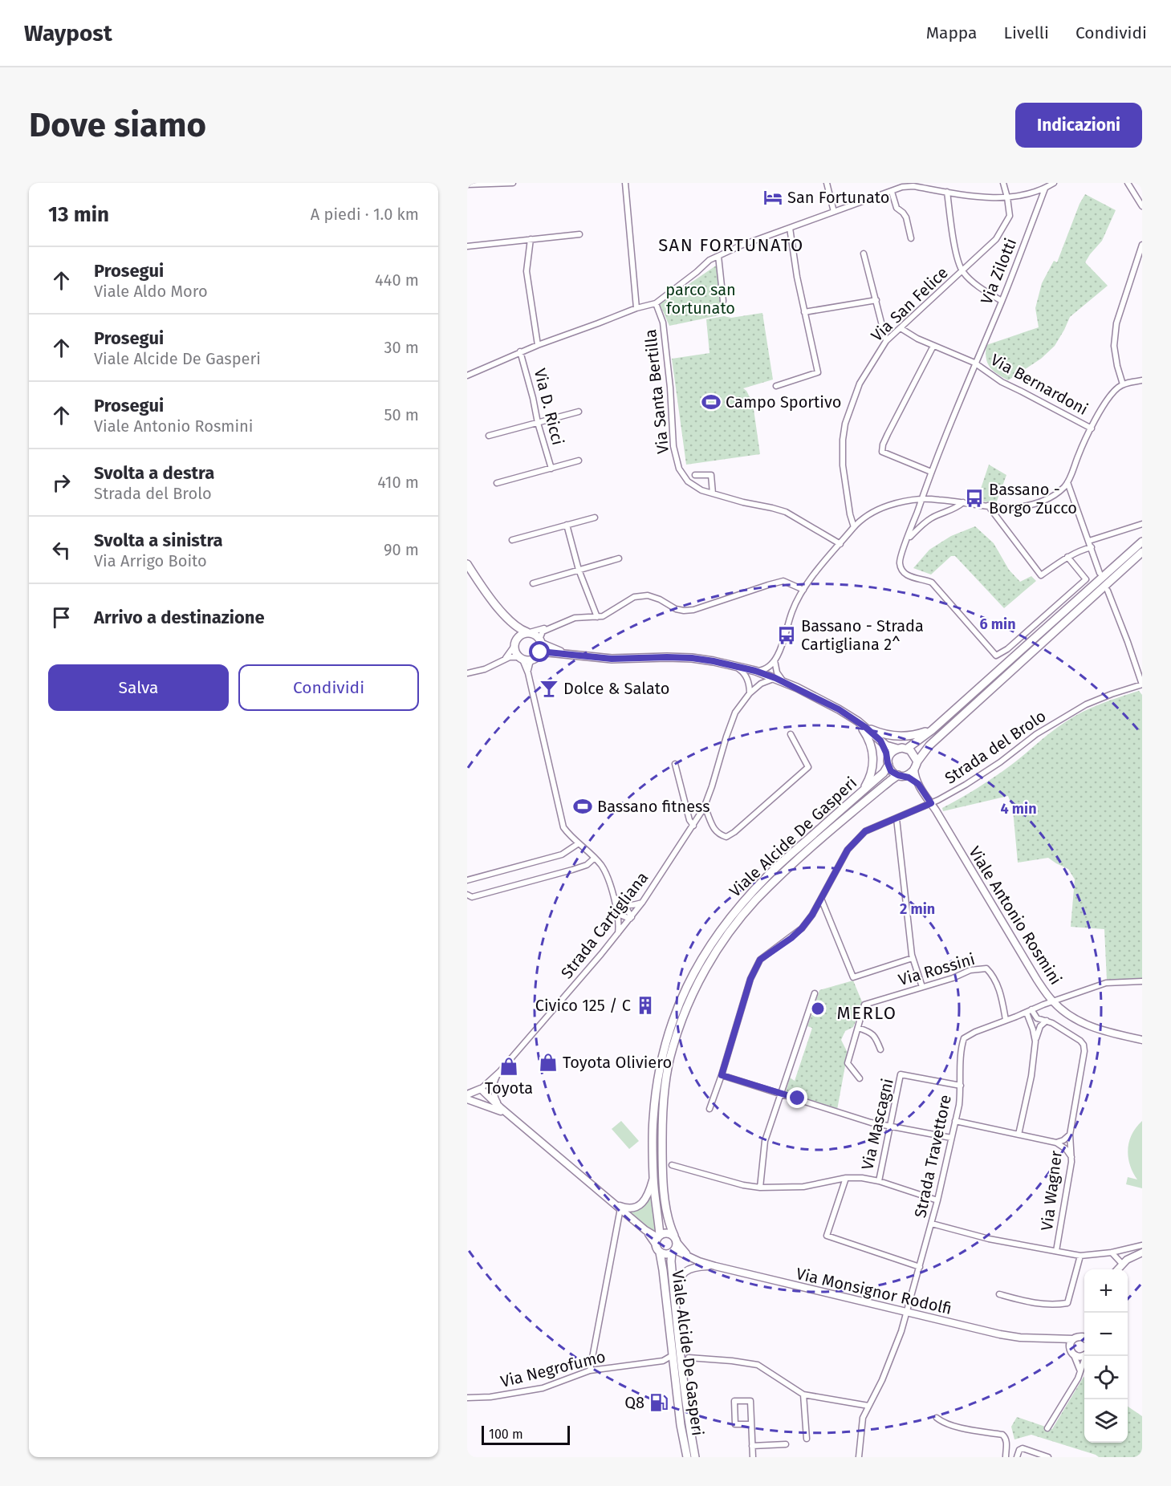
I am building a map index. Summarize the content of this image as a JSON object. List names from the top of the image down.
{
  "streets": {
    "main road": ["Viale Alcide De Gasperi"],
    "street": [
      "Via Zilotti",
      "Via San Felice",
      "Via Bernardoni",
      "Via Santa Bertilla",
      "Via D. Ricci",
      "Strada del Brolo",
      "Viale Antonio Rosmini",
      "Strada Cartigliana",
      "Via Rossini",
      "Via Mascagni",
      "Strada Travettore",
      "Via Wagner",
      "Via Monsignor Rodolfi",
      "Via Negrofumo"
    ]
  },
  "crossings": [
    ["Via Zilotti", "Via Bernardoni"],
    ["Strada del Brolo", "Viale Antonio Rosmini"],
    ["Viale Alcide De Gasperi", "Viale Antonio Rosmini"],
    ["Viale Alcide De Gasperi", "Via Monsignor Rodolfi"],
    ["Viale Alcide De Gasperi", "Via Negrofumo"],
    ["Viale Antonio Rosmini", "Strada Travettore"],
    ["Via Rossini", "Strada Travettore"],
    ["Via Mascagni", "Strada Travettore"],
    ["Strada Travettore", "Via Wagner"],
    ["Strada Travettore", "Via Monsignor Rodolfi"]
  ],
  "districts": ["SAN FORTUNATO", "MERLO"],
  "parks": ["parco san fortunato"],
  "places": {
    "hotel": ["San Fortunato"],
    "sports": ["Campo Sportivo", "Bassano fitness"],
    "bus stop": ["Bassano - Borgo Zucco", "Bassano - Strada Cartigliana 2^"],
    "bar": ["Dolce & Salato"],
    "building": ["Civico 125 / C"],
    "shop": ["Toyota Oliviero", "Toyota"],
    "fuel station": ["Q8"]
  },
  "scale_bar": "100 m",
  "page": {
    "header": "Waypost",
    "nav": ["Mappa", "Livelli", "Condividi"],
    "buttons": [
      "Indicazioni",
      ["Salva", "Condividi"]
    ],
    "title": "Dove siamo",
    "heading": ["13 min", "A piedi · 1.0 km"],
    "list": [
      ["Prosegui", "Viale Aldo Moro", "440 m"],
      ["Prosegui", "Viale Alcide De Gasperi", "30 m"],
      ["Prosegui", "Viale Antonio Rosmini", "50 m"],
      ["Svolta a destra", "Strada del Brolo", "410 m"],
      ["Svolta a sinistra", "Via Arrigo Boito", "90 m"],
      "Arrivo a destinazione"
    ],
    "map_buttons": ["+", "−"],
    "scale": "100 m"
  },
  "rings": ["6 min", "4 min", "2 min"]
}
